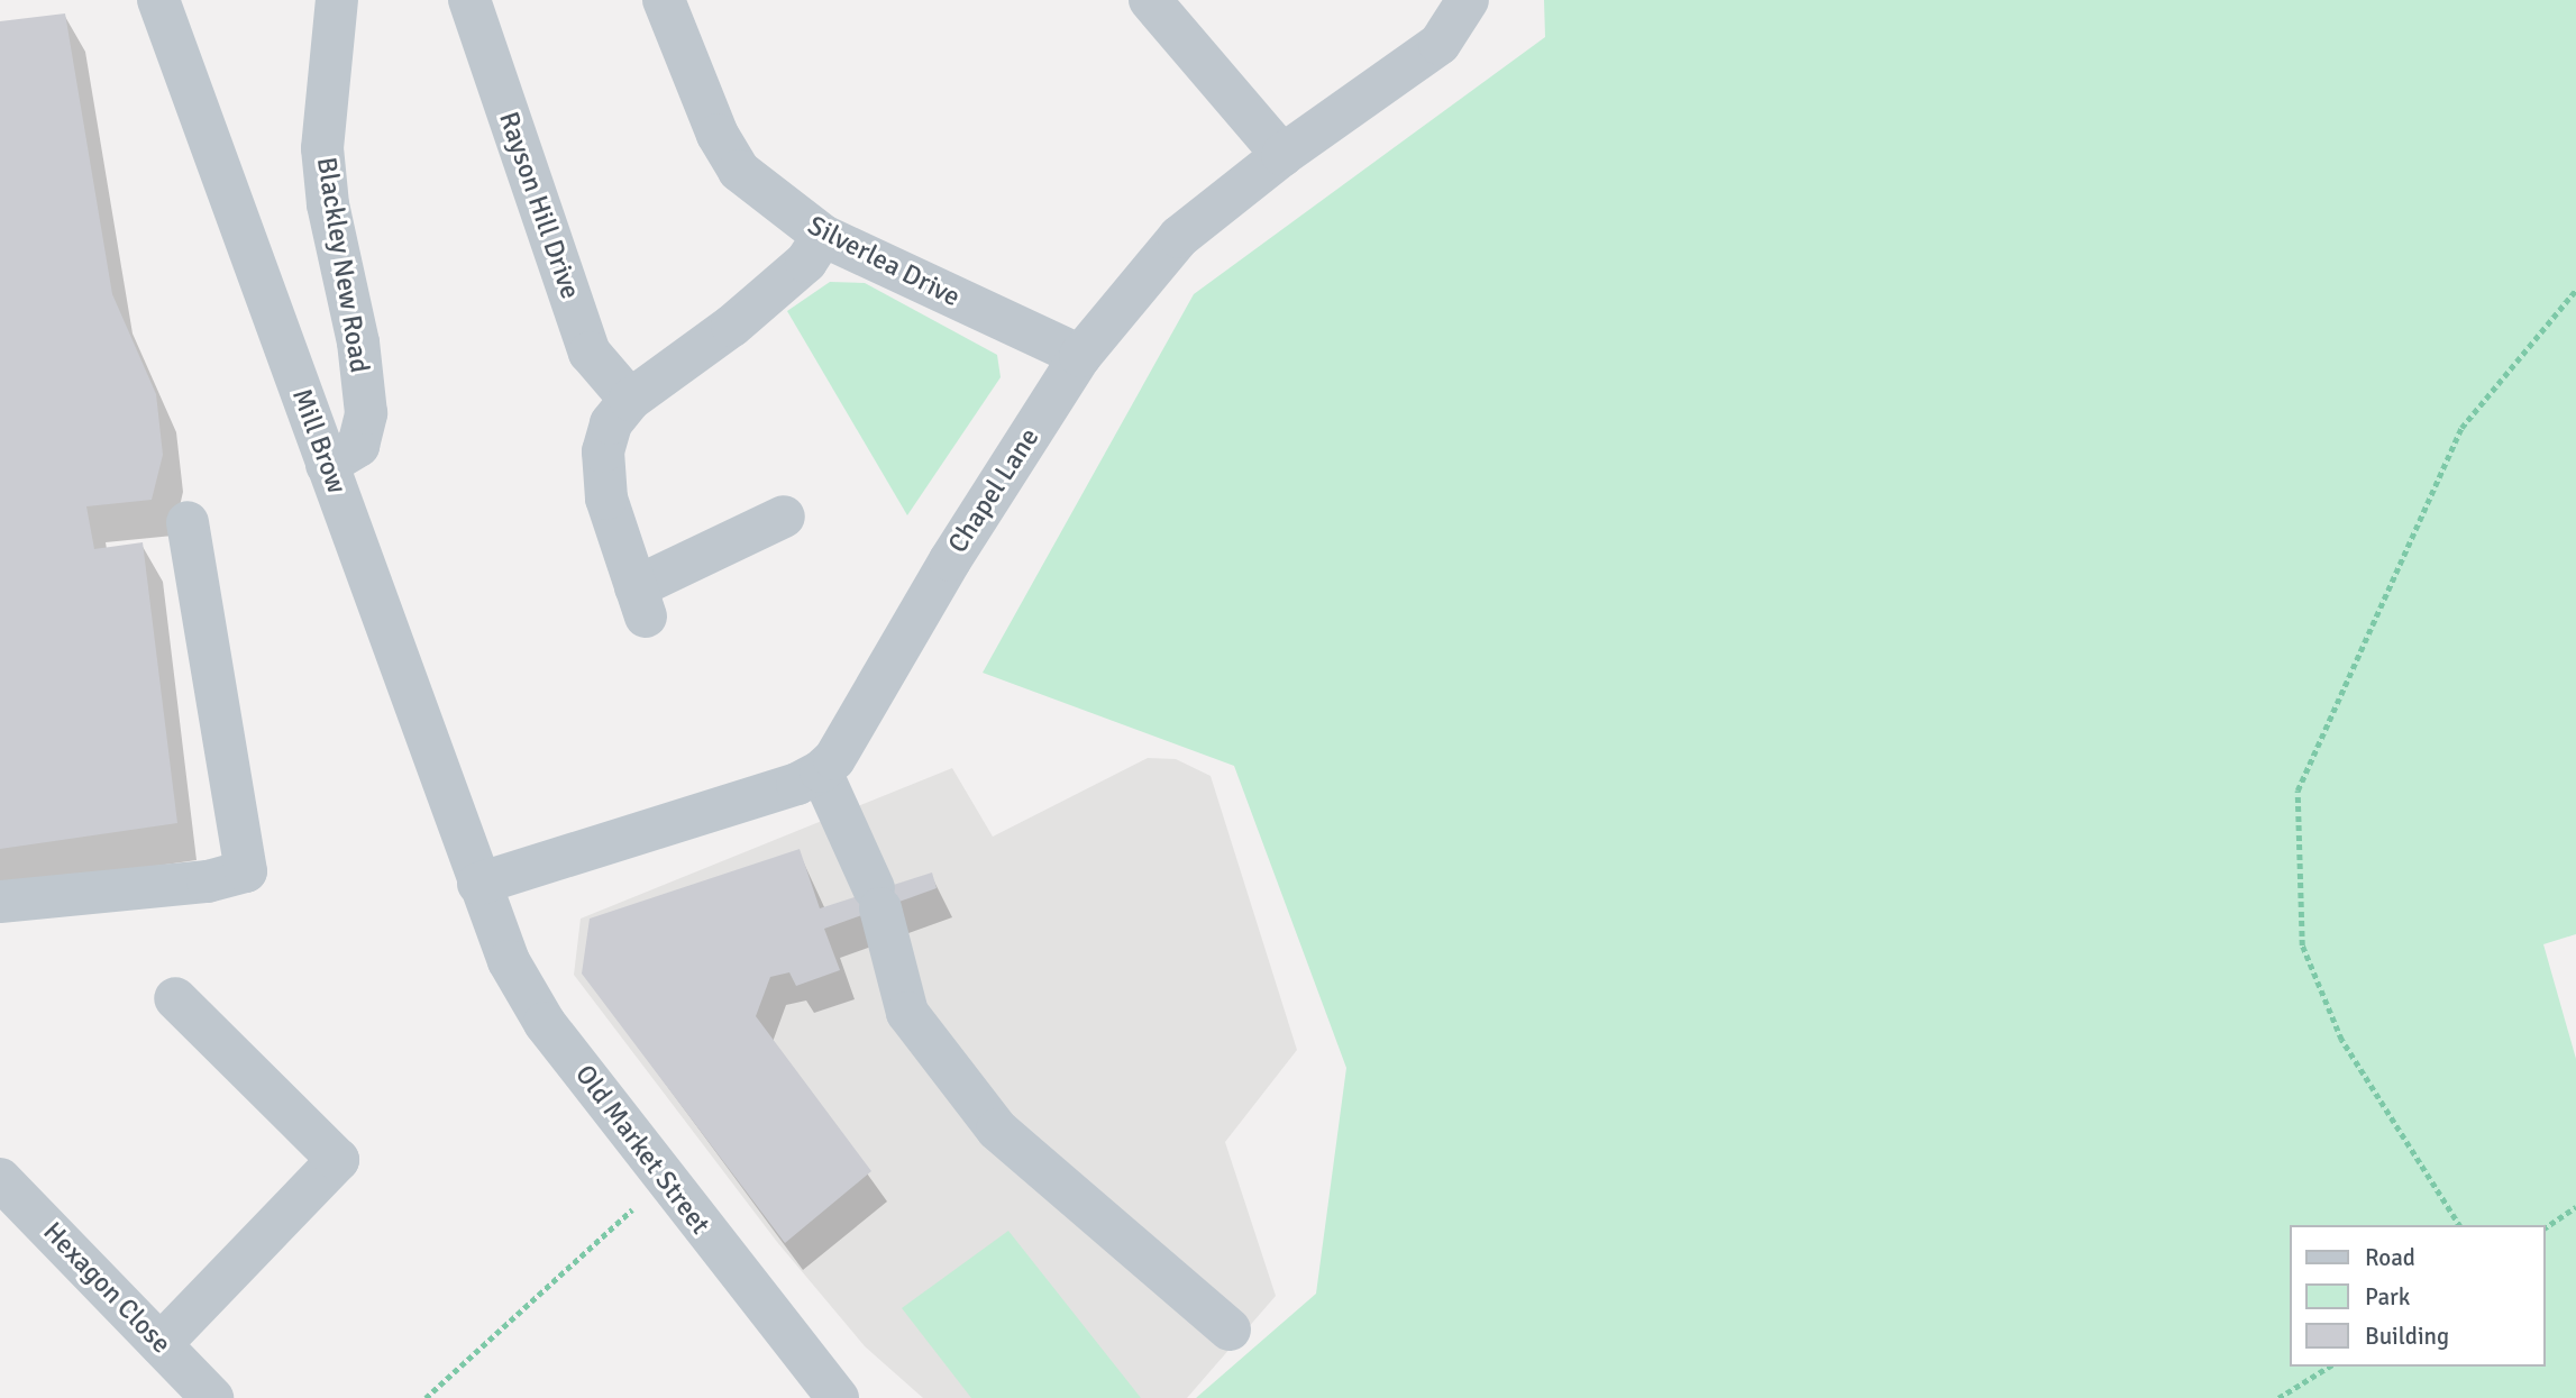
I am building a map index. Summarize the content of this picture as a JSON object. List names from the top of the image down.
{
  "streets": {
    "street": [
      "Rayson Hill Drive",
      "Silverlea Drive",
      "Blackley New Road",
      "Mill Brow",
      "Chapel Lane",
      "Old Market Street",
      "Hexagon Close"
    ]
  },
  "crossings": [
    ["Silverlea Drive", "Chapel Lane"],
    ["Blackley New Road", "Mill Brow"],
    ["Mill Brow", "Old Market Street"]
  ],
  "legend": ["Road", "Park", "Building"]
}
